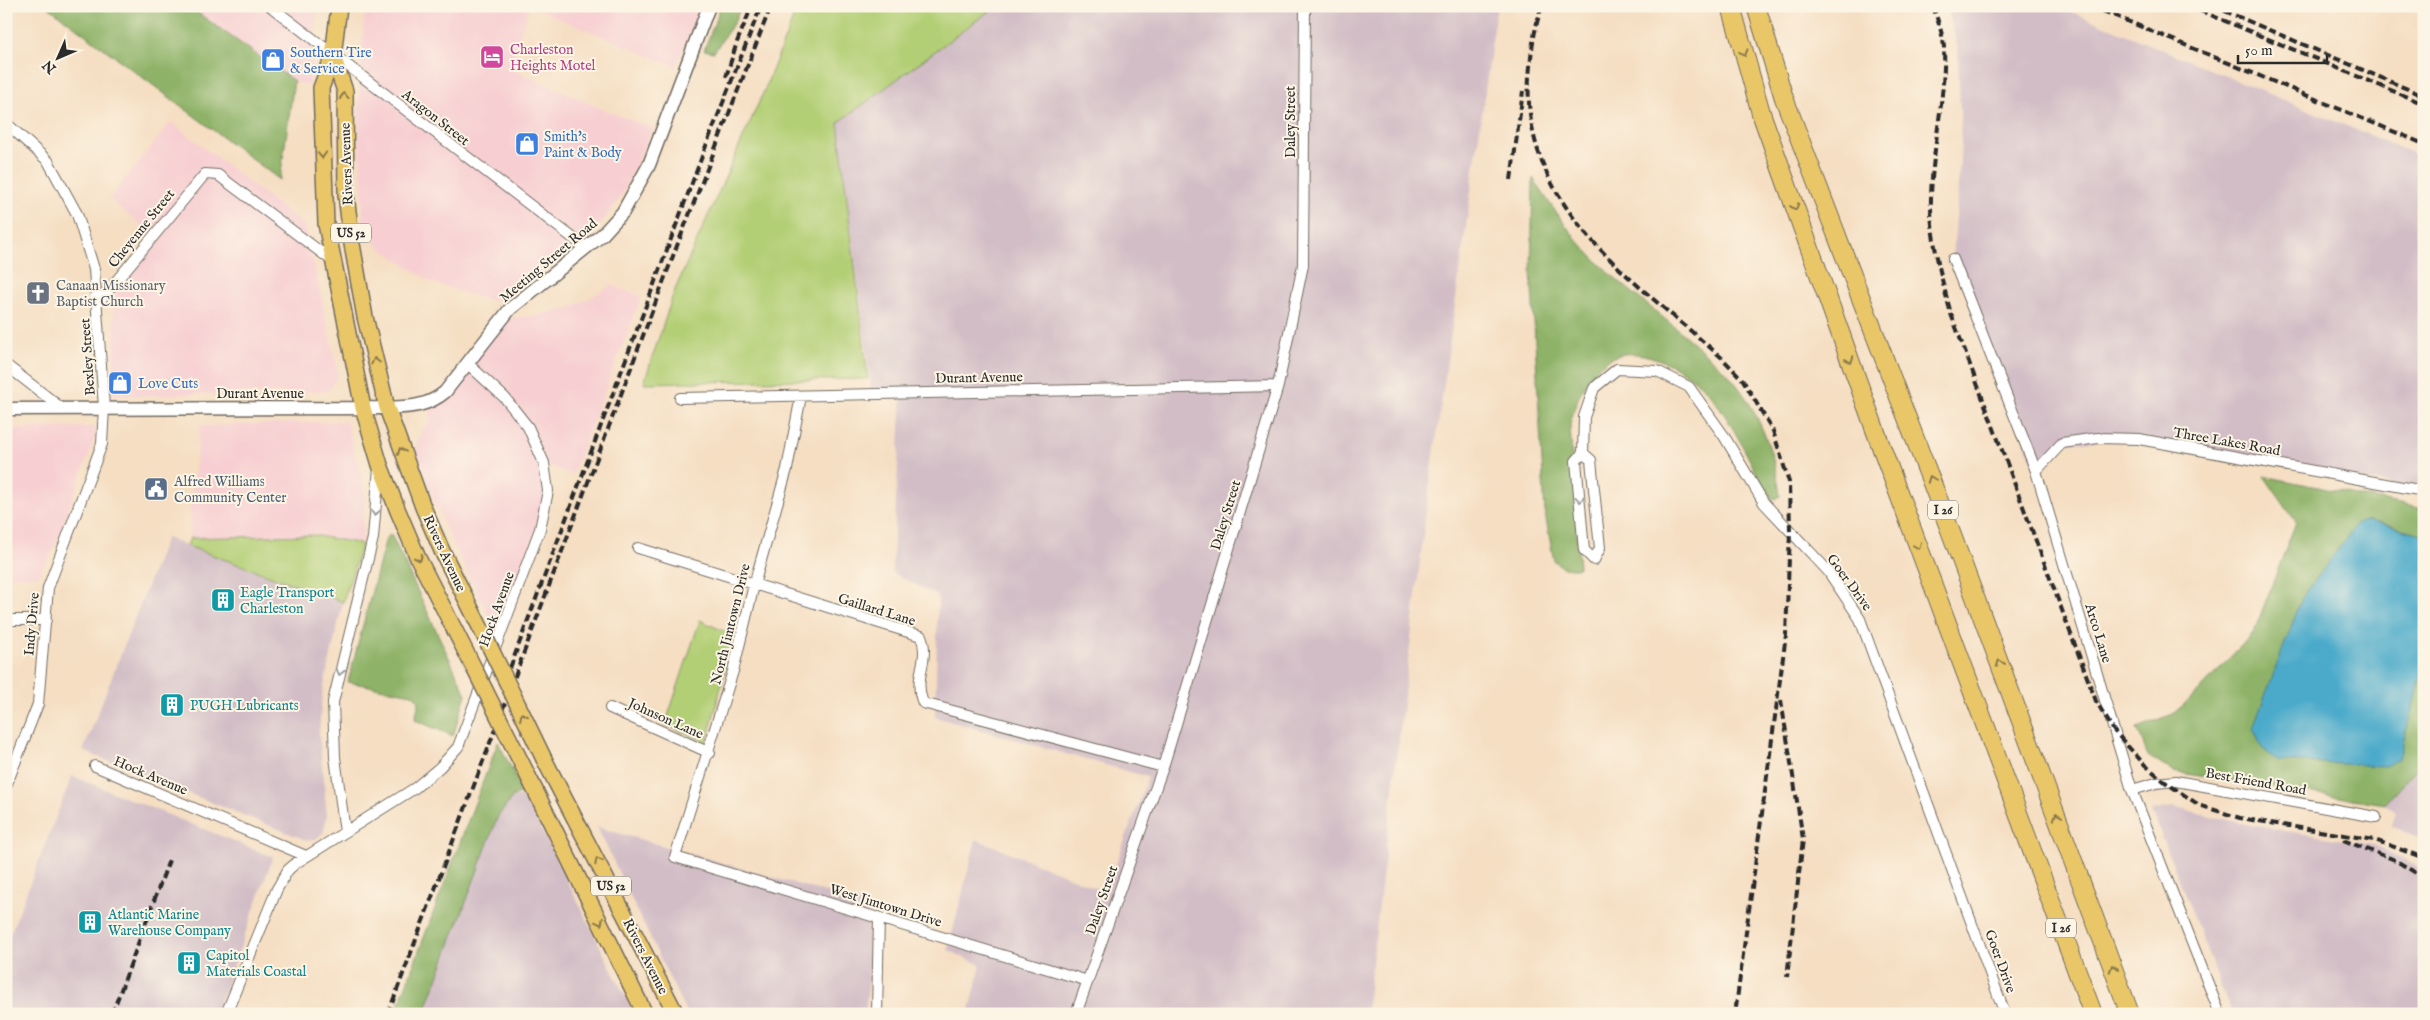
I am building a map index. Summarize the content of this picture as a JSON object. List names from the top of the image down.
{
  "streets": {
    "highway": ["I 26"],
    "main road": ["Rivers Avenue", "US 52"],
    "street": [
      "Aragon Street",
      "Daley Street",
      "Cheyenne Street",
      "Meeting Street Road",
      "Bexley Street",
      "Durant Avenue",
      "Three Lakes Road",
      "Goer Drive",
      "Hock Avenue",
      "Gaillard Lane",
      "Indy Drive",
      "North Jimtown Drive",
      "Arco Lane",
      "Johnson Lane",
      "Best Friend Road",
      "West Jimtown Drive"
    ]
  },
  "crossings": [
    ["Aragon Street", "Rivers Avenue"],
    ["Aragon Street", "Meeting Street Road"],
    ["Daley Street", "Durant Avenue"],
    ["Daley Street", "Gaillard Lane"],
    ["Daley Street", "West Jimtown Drive"],
    ["Rivers Avenue", "Cheyenne Street"],
    ["Rivers Avenue", "Meeting Street Road"],
    ["Rivers Avenue", "Durant Avenue"],
    ["Cheyenne Street", "Bexley Street"],
    ["Meeting Street Road", "Durant Avenue"],
    ["Meeting Street Road", "Hock Avenue"],
    ["Bexley Street", "Durant Avenue"],
    ["Bexley Street", "Indy Drive"],
    ["Durant Avenue", "Indy Drive"],
    ["Durant Avenue", "North Jimtown Drive"],
    ["Three Lakes Road", "Arco Lane"],
    ["Gaillard Lane", "North Jimtown Drive"],
    ["North Jimtown Drive", "Johnson Lane"],
    ["North Jimtown Drive", "West Jimtown Drive"],
    ["Arco Lane", "Best Friend Road"]
  ],
  "places": {
    "hotel": ["Charleston Heights Motel"],
    "shop": ["Southern Tire & Service", "Smith's Paint & Body", "Love Cuts"],
    "church": ["Canaan Missionary Baptist Church"],
    "public building": ["Alfred Williams Community Center"],
    "building": [
      "Eagle Transport Charleston",
      "PUGH Lubricants",
      "Atlantic Marine Warehouse Company",
      "Capitol Materials Coastal"
    ]
  },
  "scale_bar": "50 m",
  "north": "bottom left"
}
